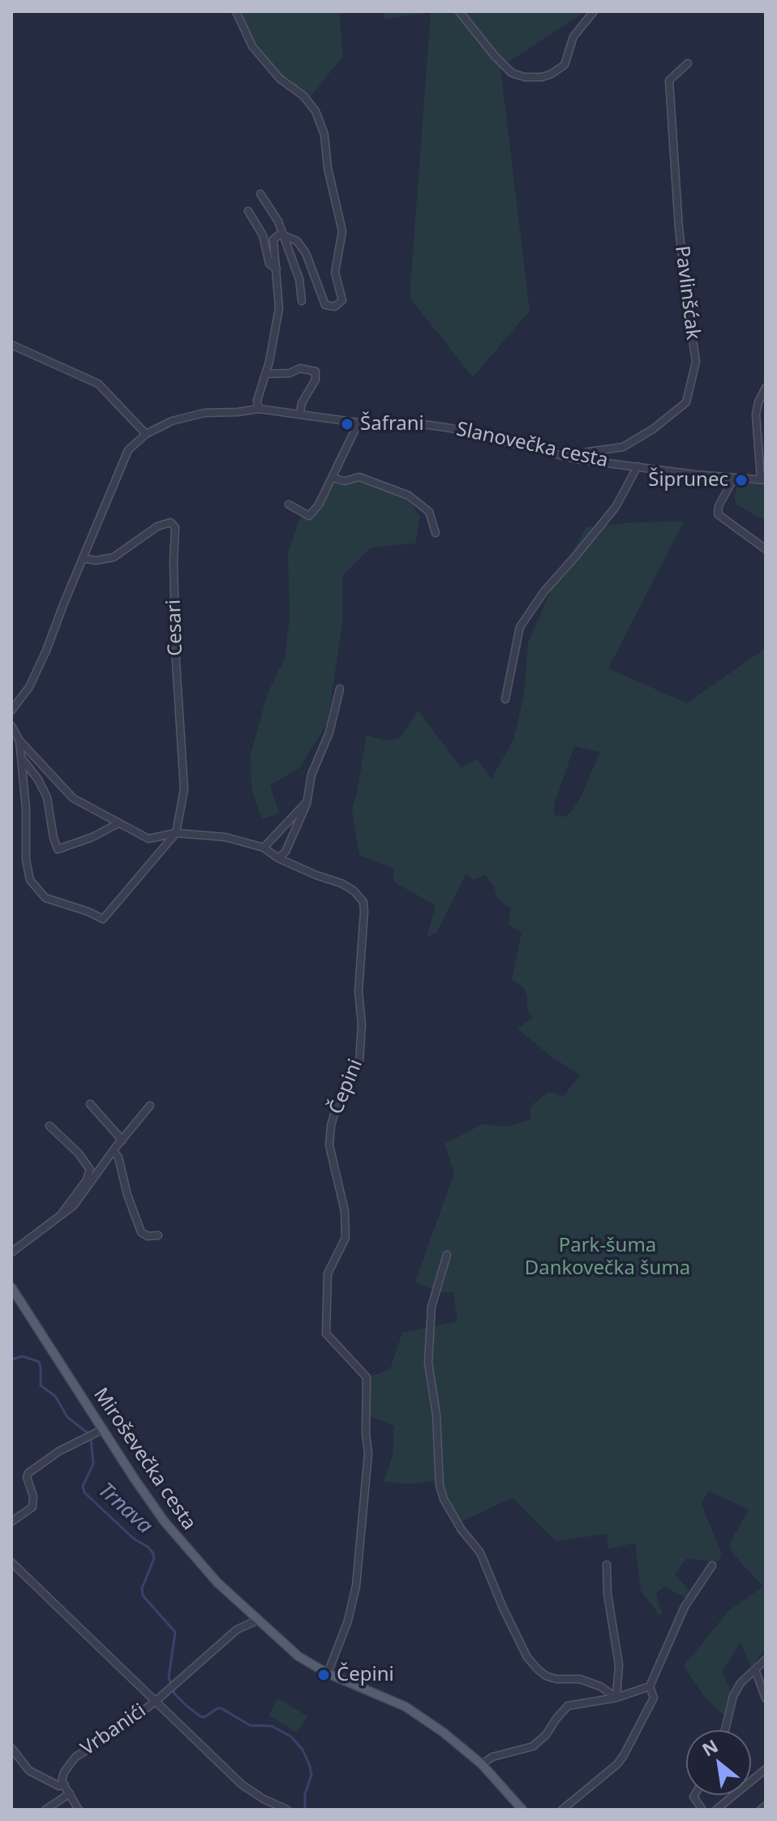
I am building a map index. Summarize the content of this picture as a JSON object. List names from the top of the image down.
{
  "streets": {
    "main road": ["Miroševečka cesta"],
    "street": [
      "Pavlinšćak",
      "Slanovečka cesta",
      "Cesari",
      "Čepini",
      "Vrbanići"
    ]
  },
  "crossings": [
    ["Pavlinšćak", "Slanovečka cesta"],
    ["Slanovečka cesta", "Cesari"],
    ["Čepini", "Miroševečka cesta"],
    ["Miroševečka cesta", "Vrbanići"]
  ],
  "water": ["Trnava"],
  "parks": ["Park-šuma Dankovečka šuma"],
  "places": ["Šafrani", "Šiprunec", "Čepini"],
  "north": "top left"
}
